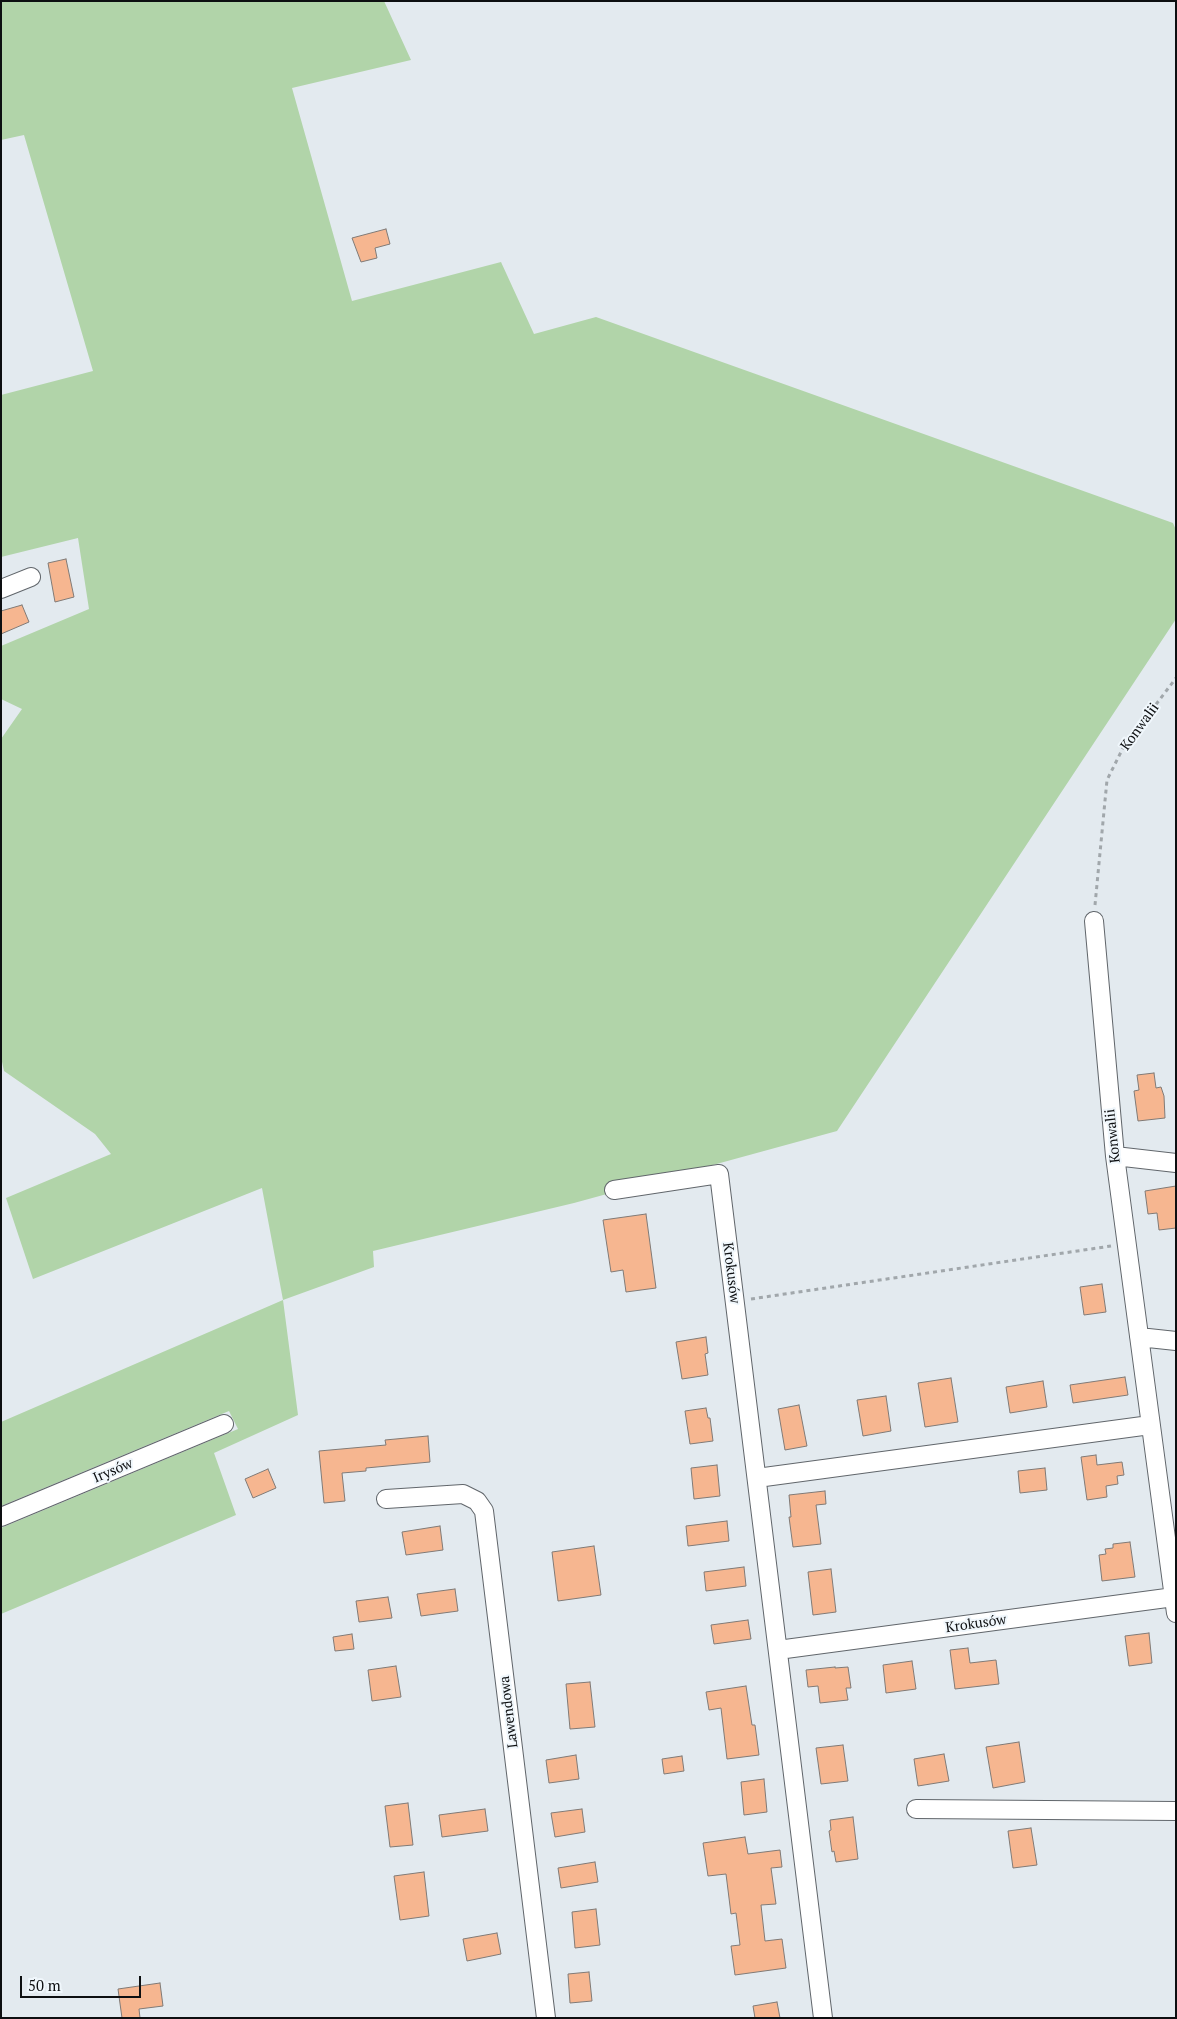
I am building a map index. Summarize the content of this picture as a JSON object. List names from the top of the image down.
{
  "streets": {
    "street": [
      "Konwalii",
      "Krokusów",
      "Irysów",
      "Lawendowa"
    ]
  },
  "crossings": [
    ["Konwalii", "Krokusów"]
  ],
  "scale_bar": "50 m"
}
